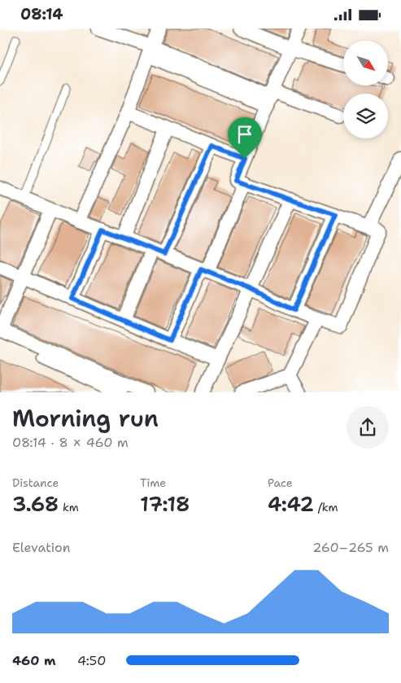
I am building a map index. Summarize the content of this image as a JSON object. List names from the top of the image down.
{
  "north": "bottom right",
  "page": {
    "status": "08:14",
    "heading": ["Morning run", "08:14 · 8 × 460 m"],
    "stats": [
      ["Distance", "3.68 km"],
      ["Time", "17:18"],
      ["Pace", "4:42 /km"]
    ],
    "chart": ["Elevation", "260–265 m"],
    "list": [
      {
        "name": "460 m",
        "note": "4:50"
      }
    ]
  }
}
